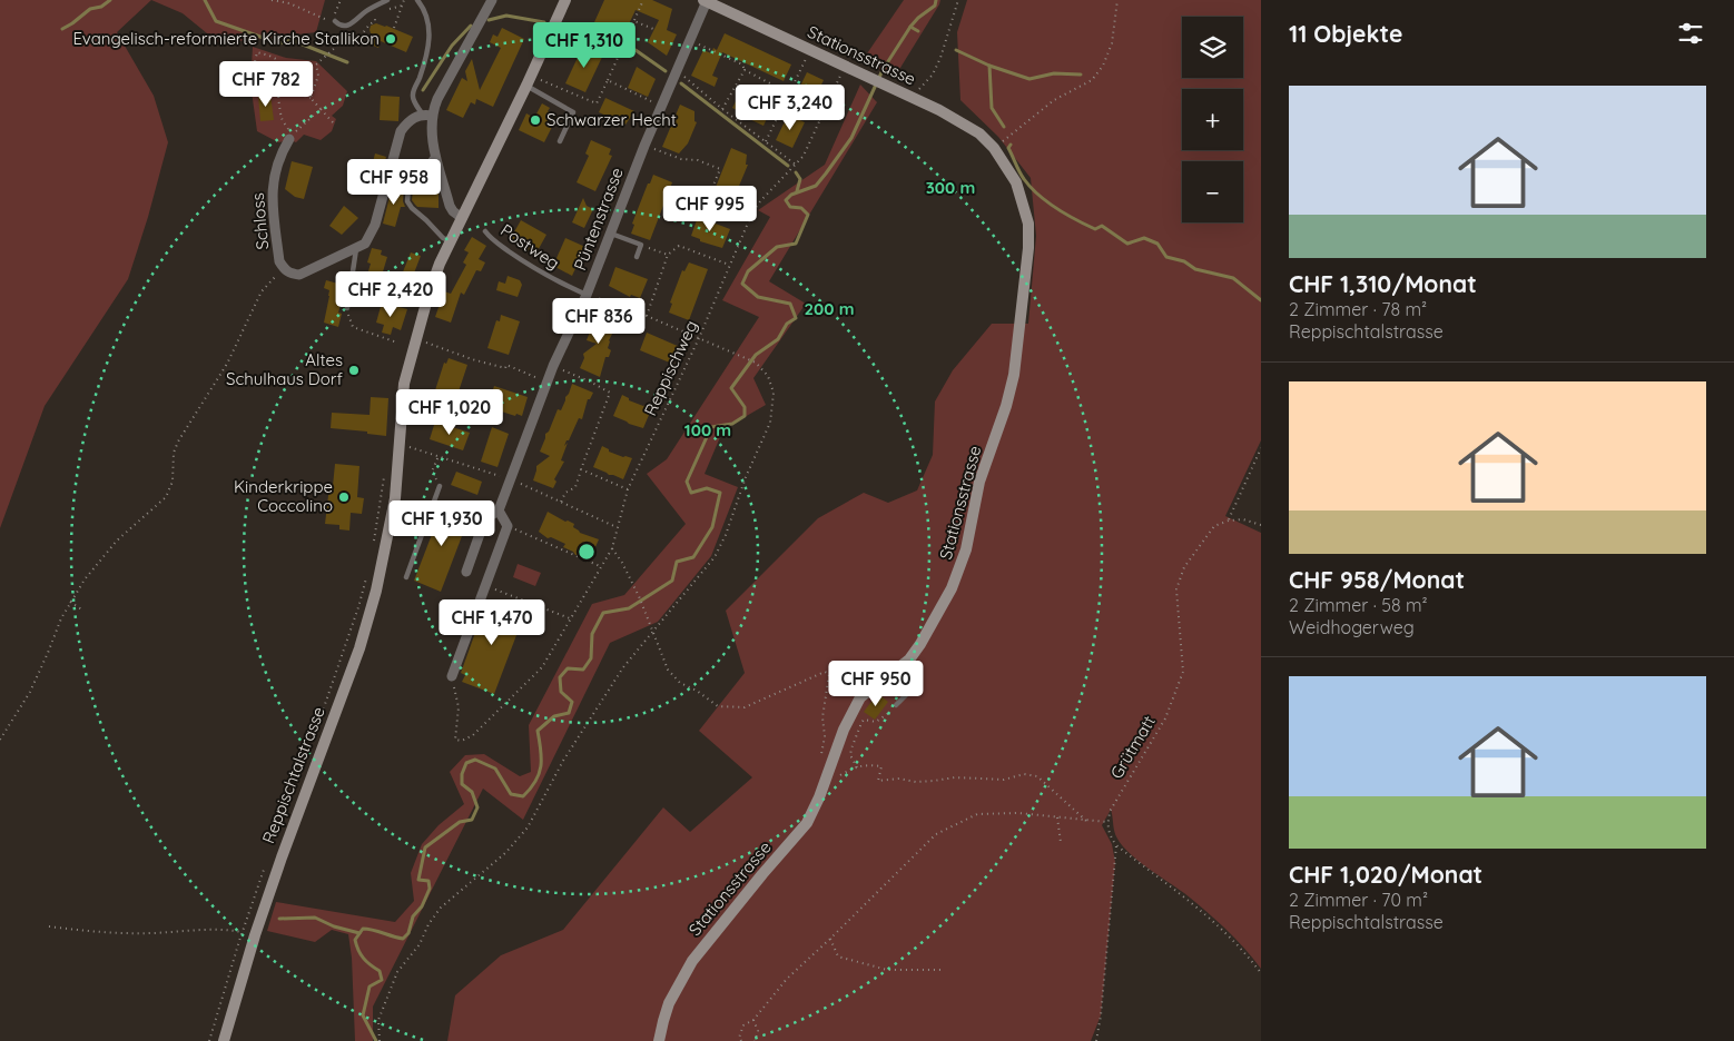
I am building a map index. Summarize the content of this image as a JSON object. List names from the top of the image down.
{
  "streets": {
    "street": [
      "Stationsstrasse",
      "Püntenstrasse",
      "Schloss",
      "Reppischtalstrasse"
    ],
    "lane": ["Postweg"],
    "path": ["Reppischweg", "Grütmatt"]
  },
  "crossings": [
    ["Stationsstrasse", "Püntenstrasse"],
    ["Püntenstrasse", "Postweg"]
  ],
  "places": [
    "Evangelisch-reformierte Kirche Stallikon",
    "Schwarzer Hecht",
    "Altes Schulhaus Dorf",
    "Kinderkrippe Coccolino"
  ],
  "page": {
    "heading": "11 Objekte",
    "map_buttons": ["+", "−"],
    "price": [
      "CHF 1,310",
      "CHF 782",
      "CHF 3,240",
      "CHF 958",
      "CHF 995",
      "CHF 2,420",
      "CHF 836",
      "CHF 1,020",
      "CHF 1,930",
      "CHF 1,470",
      "CHF 950"
    ],
    "list": [
      {
        "name": "CHF 1,310/Monat",
        "note": "2 Zimmer · 78 m² · Reppischtalstrasse"
      },
      {
        "name": "CHF 958/Monat",
        "note": "2 Zimmer · 58 m² · Weidhogerweg"
      },
      {
        "name": "CHF 1,020/Monat",
        "note": "2 Zimmer · 70 m² · Reppischtalstrasse"
      }
    ]
  },
  "rings": ["300 m", "200 m", "100 m"]
}
